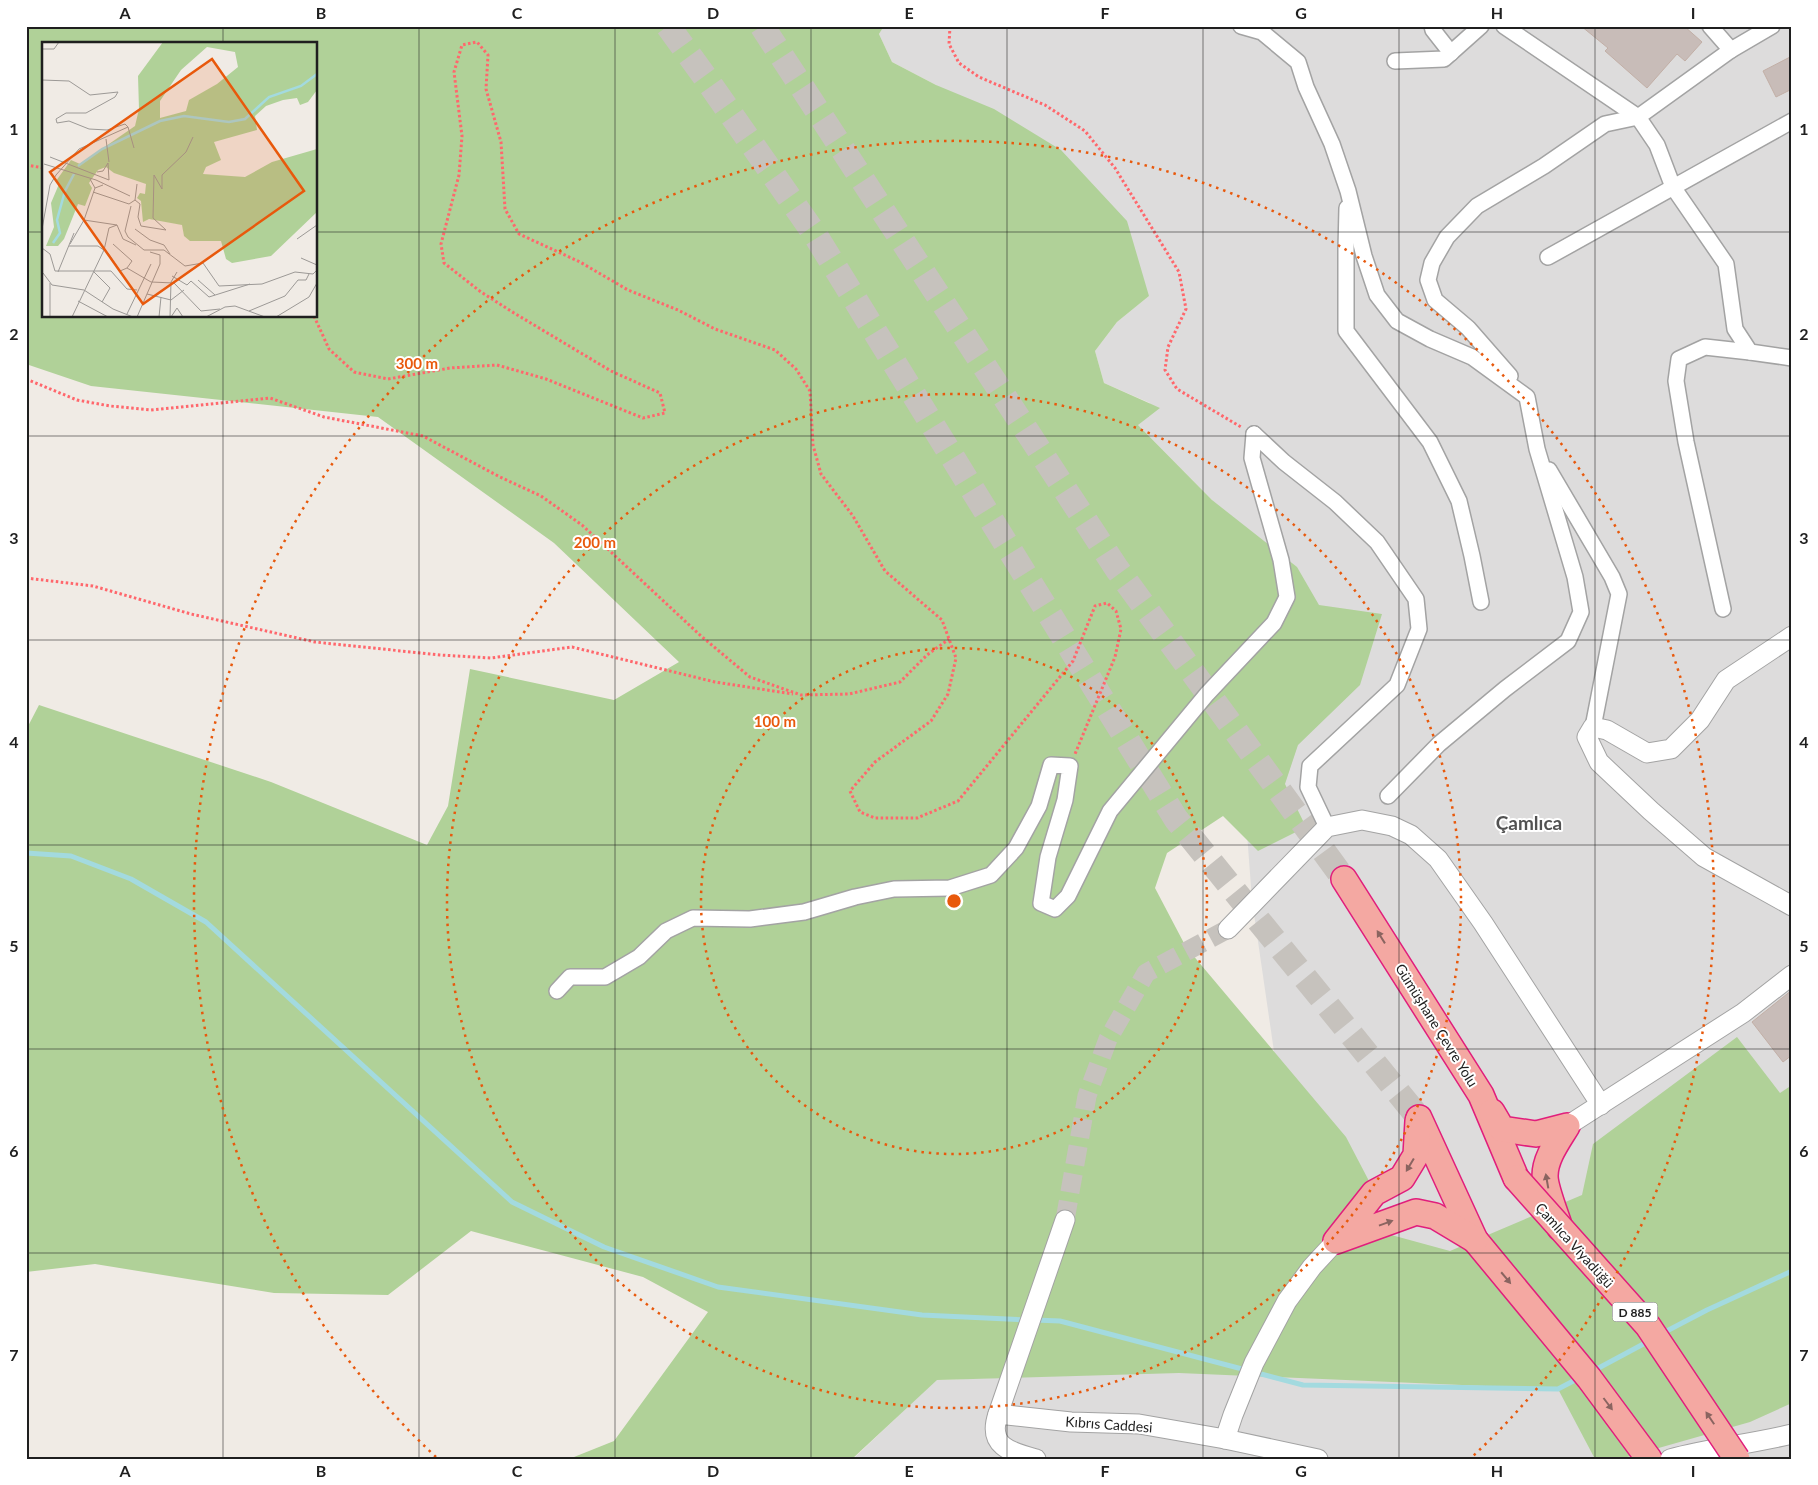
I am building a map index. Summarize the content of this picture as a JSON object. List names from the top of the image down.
{
  "streets": {
    "highway": ["Gümüşhane Çevre Yolu", "Çamlıca Viyadüğü", "D 885"],
    "street": ["Kıbrıs Caddesi"]
  },
  "crossings": [
    ["Gümüşhane Çevre Yolu", "Çamlıca Viyadüğü"]
  ],
  "one_way": ["Gümüşhane Çevre Yolu"],
  "districts": ["Çamlıca"],
  "grid": {
    "columns": [
      "A",
      "B",
      "C",
      "D",
      "E",
      "F",
      "G",
      "H",
      "I"
    ],
    "rows": [
      "1",
      "2",
      "3",
      "4",
      "5",
      "6",
      "7"
    ]
  },
  "rings": ["300 m", "200 m", "100 m"]
}
